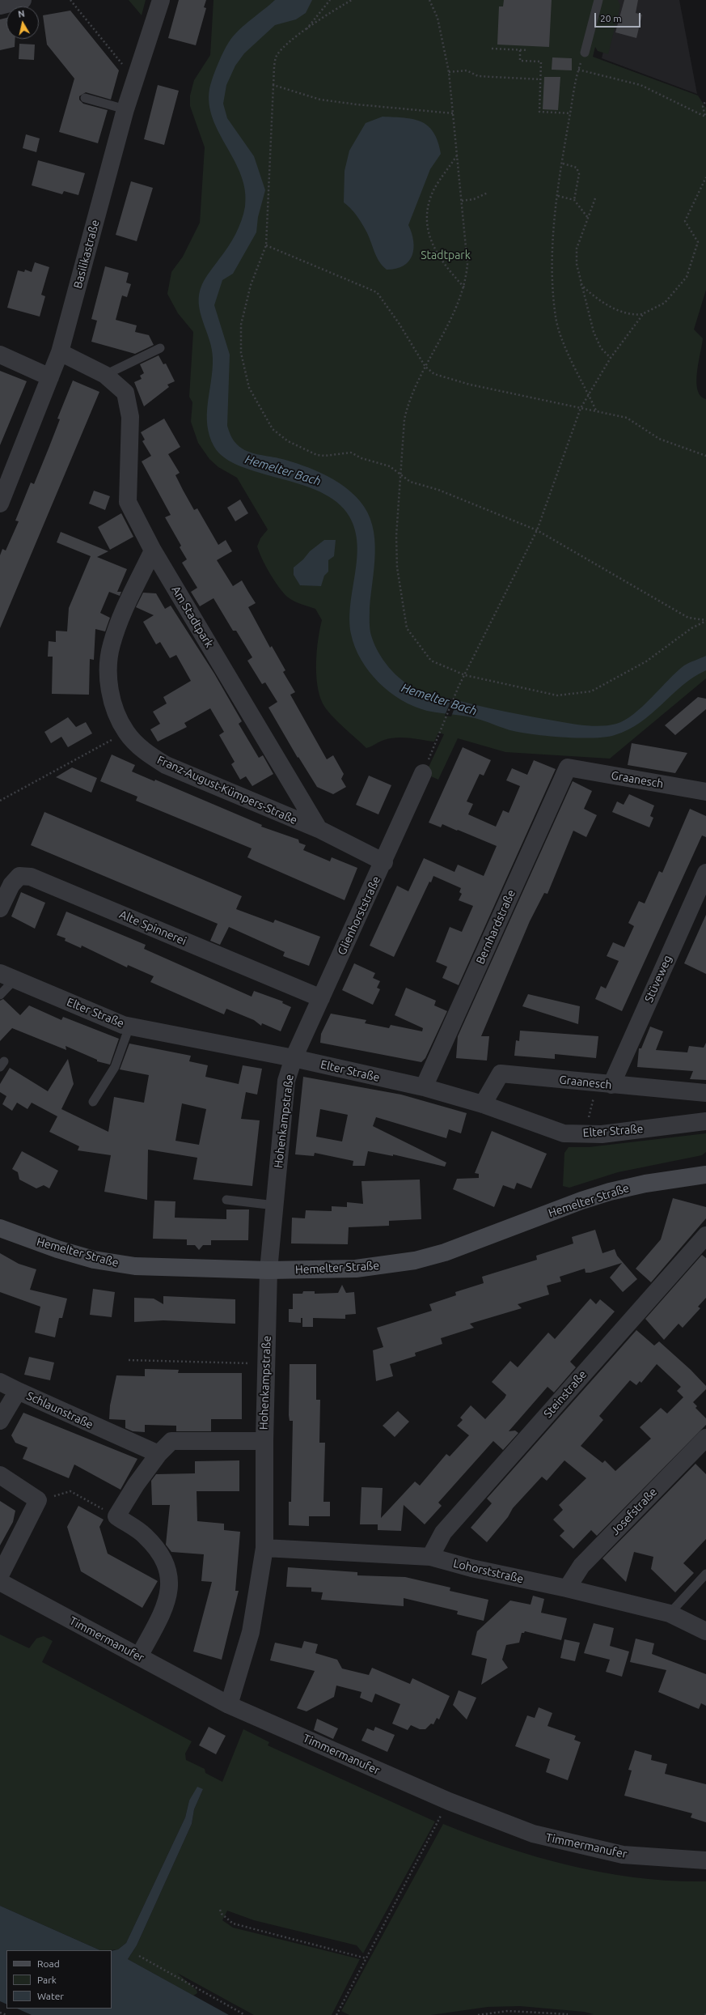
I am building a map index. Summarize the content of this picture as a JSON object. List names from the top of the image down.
{
  "streets": {
    "main road": ["Hemelter Straße"],
    "street": [
      "Basilikastraße",
      "Am Stadtpark",
      "Graanesch",
      "Franz-August-Kümpers-Straße",
      "Glienhorststraße",
      "Bernhardstraße",
      "Alte Spinnerei",
      "Stüveweg",
      "Elter Straße",
      "Hohenkampstraße",
      "Steinstraße",
      "Schlaunstraße",
      "Josefstraße",
      "Lohorststraße",
      "Timmermanufer"
    ]
  },
  "crossings": [
    ["Basilikastraße", "Am Stadtpark"],
    ["Am Stadtpark", "Franz-August-Kümpers-Straße"],
    ["Graanesch", "Bernhardstraße"],
    ["Graanesch", "Stüveweg"],
    ["Graanesch", "Elter Straße"],
    ["Glienhorststraße", "Alte Spinnerei"],
    ["Glienhorststraße", "Elter Straße"],
    ["Glienhorststraße", "Hohenkampstraße"],
    ["Bernhardstraße", "Elter Straße"],
    ["Elter Straße", "Hohenkampstraße"],
    ["Hohenkampstraße", "Hemelter Straße"],
    ["Hohenkampstraße", "Lohorststraße"],
    ["Hohenkampstraße", "Timmermanufer"],
    ["Steinstraße", "Lohorststraße"],
    ["Josefstraße", "Lohorststraße"]
  ],
  "water": ["Hemelter Bach"],
  "parks": ["Stadtpark"],
  "legend": ["Road", "Park", "Water"],
  "scale_bar": "20 m",
  "north": "top"
}
